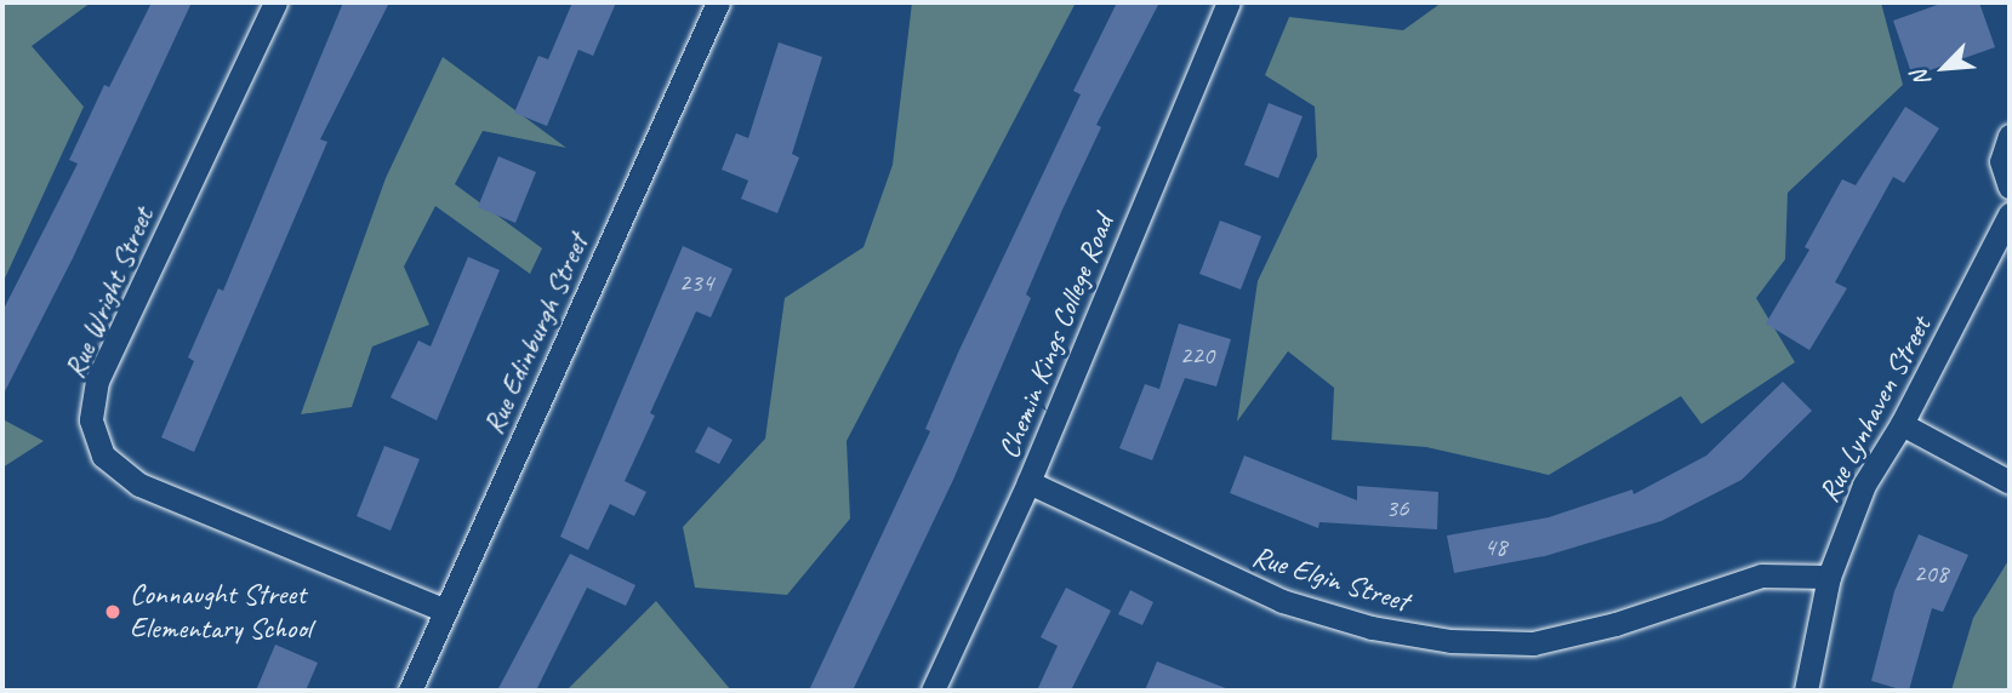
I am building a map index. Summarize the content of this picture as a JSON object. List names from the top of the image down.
{
  "streets": {
    "street": [
      "Rue Wright Street",
      "Rue Edinburgh Street",
      "Chemin Kings College Road",
      "Rue Lynhaven Street",
      "Rue Elgin Street"
    ]
  },
  "crossings": [
    ["Rue Wright Street", "Rue Edinburgh Street"],
    ["Chemin Kings College Road", "Rue Elgin Street"],
    ["Rue Lynhaven Street", "Rue Elgin Street"]
  ],
  "places": ["Connaught Street Elementary School"],
  "house_numbers": [
    "234",
    "220",
    "36",
    "48",
    "208"
  ],
  "north": "bottom left"
}
